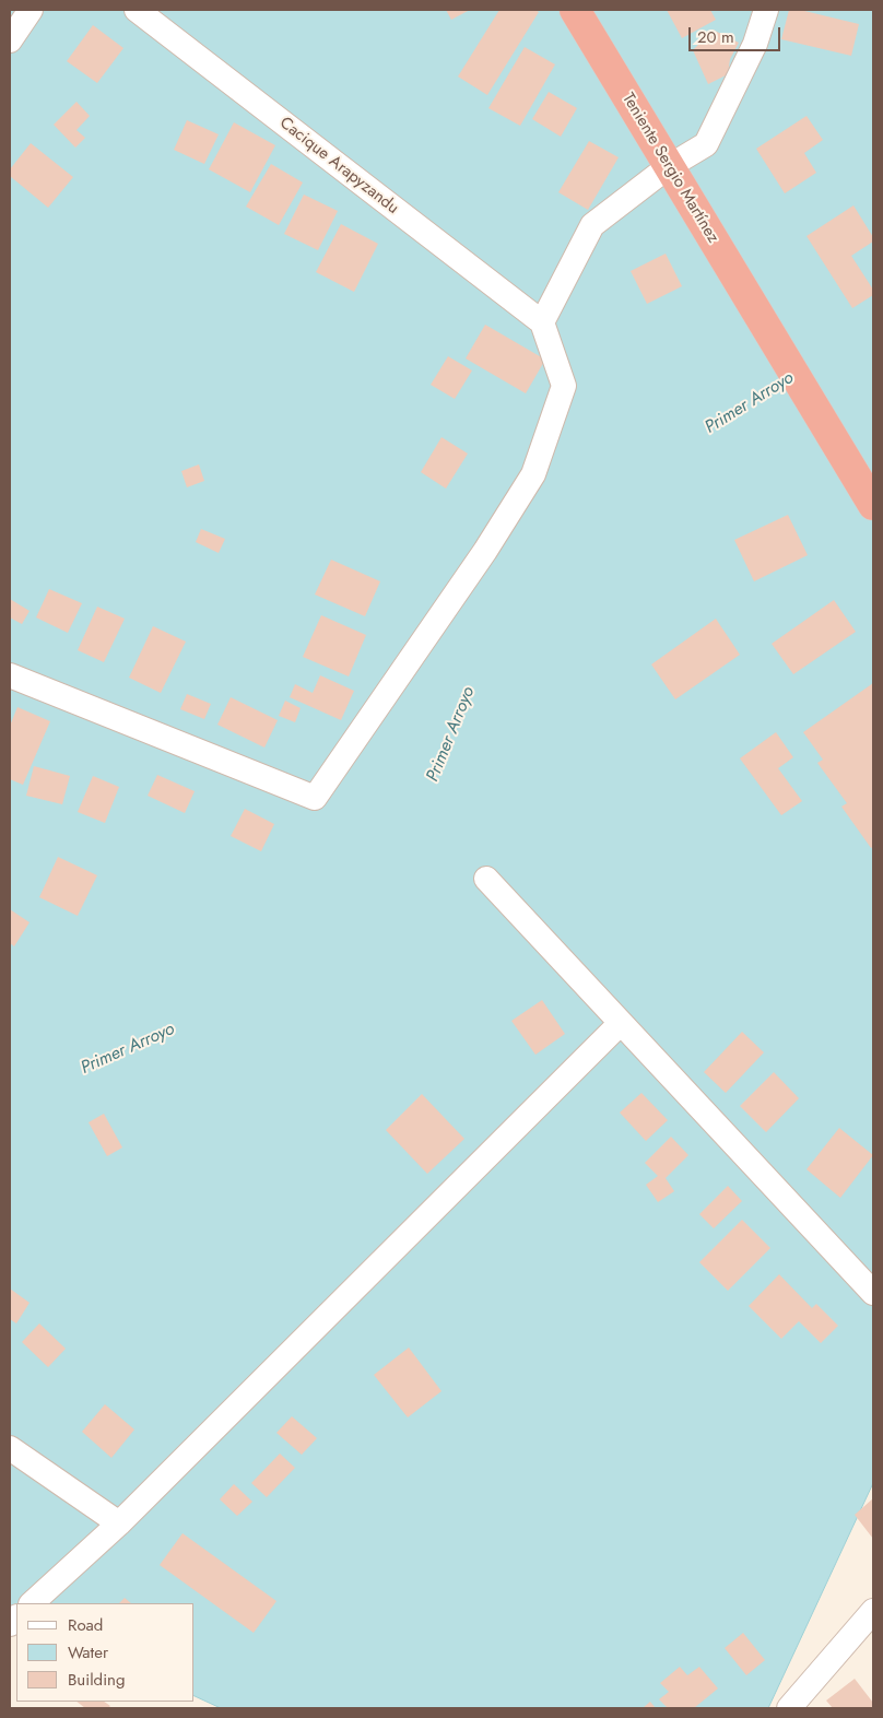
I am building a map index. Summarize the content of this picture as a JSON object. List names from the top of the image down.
{
  "streets": {
    "highway": ["Teniente Sergio Martínez"],
    "street": ["Cacique Arapyzandu"]
  },
  "water": ["Primer Arroyo"],
  "legend": ["Road", "Water", "Building"],
  "scale_bar": "20 m"
}
